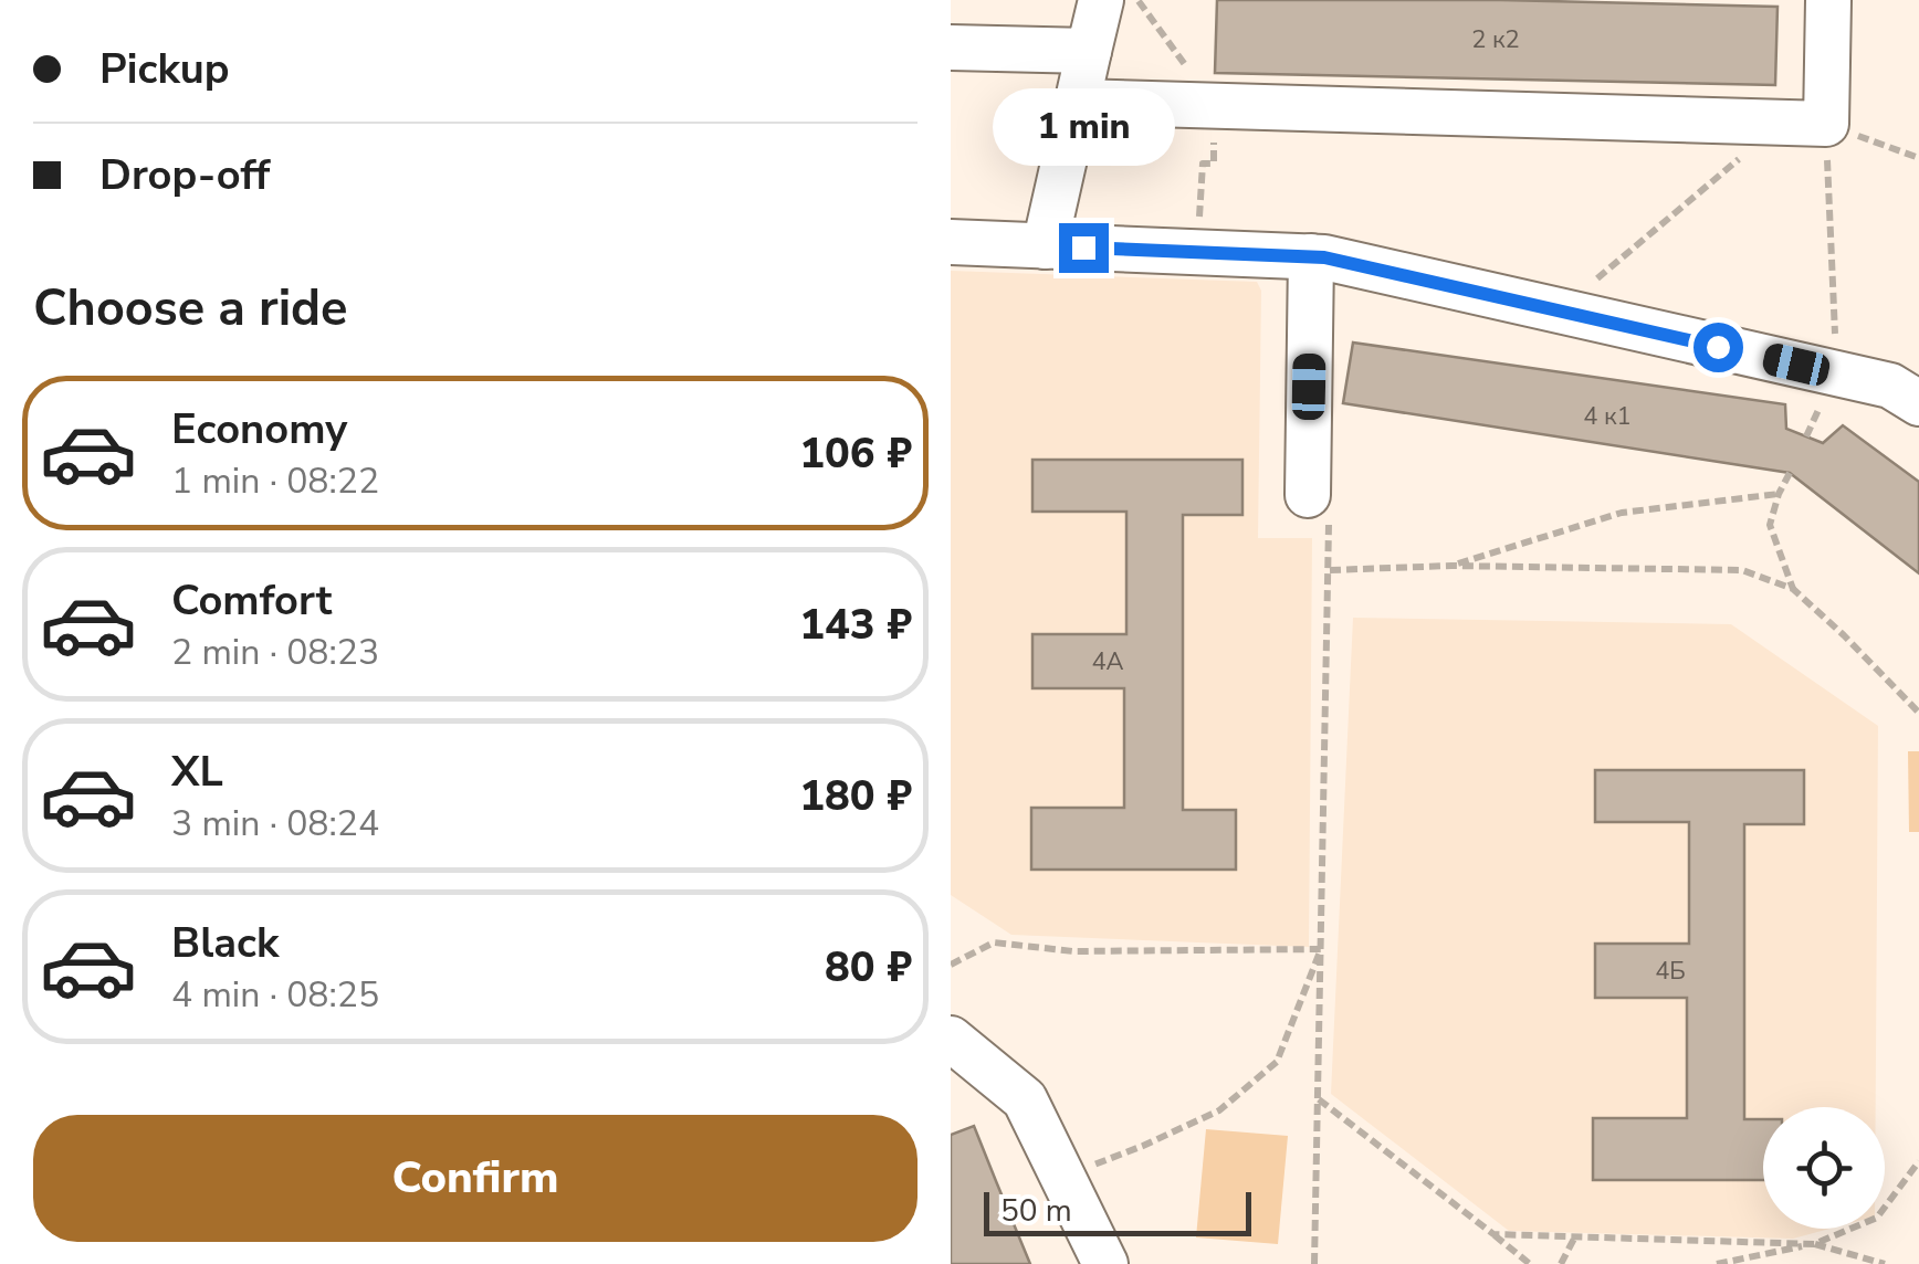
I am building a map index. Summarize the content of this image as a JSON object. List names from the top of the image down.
{
  "house_numbers": [
    "2 к2",
    "4 к1",
    "4А",
    "4Б"
  ],
  "scale_bar": "50 m",
  "page": {
    "banner": ["Pickup", "Drop-off"],
    "bubble": "1 min",
    "heading": "Choose a ride",
    "list": [
      {
        "name": "Economy",
        "note": "1 min · 08:22",
        "value": "106 ₽"
      },
      {
        "name": "Comfort",
        "note": "2 min · 08:23",
        "value": "143 ₽"
      },
      {
        "name": "XL",
        "note": "3 min · 08:24",
        "value": "180 ₽"
      },
      {
        "name": "Black",
        "note": "4 min · 08:25",
        "value": "80 ₽"
      }
    ],
    "buttons": "Confirm",
    "scale": "50 m"
  }
}
